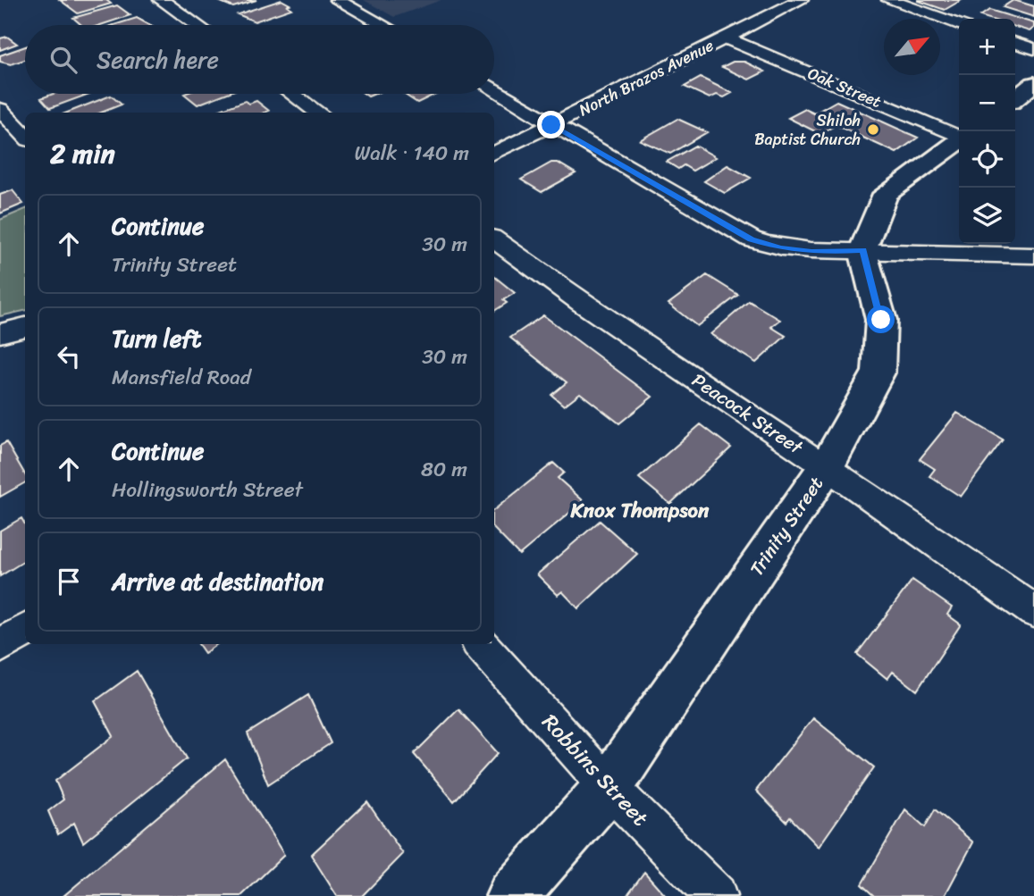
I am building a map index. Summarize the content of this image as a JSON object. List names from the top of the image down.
{
  "streets": {
    "street": [
      "North Brazos Avenue",
      "Oak Street",
      "Peacock Street",
      "Trinity Street",
      "Robbins Street"
    ]
  },
  "crossings": [
    ["North Brazos Avenue", "Oak Street"],
    ["Peacock Street", "Trinity Street"],
    ["Trinity Street", "Robbins Street"]
  ],
  "districts": ["Knox Thompson"],
  "places": ["Shiloh Baptist Church"],
  "north": "top right",
  "page": {
    "map_buttons": ["+", "−"],
    "search": "Search here",
    "heading": ["2 min", "Walk · 140 m"],
    "list": [
      ["Continue", "Trinity Street", "30 m"],
      ["Turn left", "Mansfield Road", "30 m"],
      ["Continue", "Hollingsworth Street", "80 m"],
      "Arrive at destination"
    ]
  }
}
